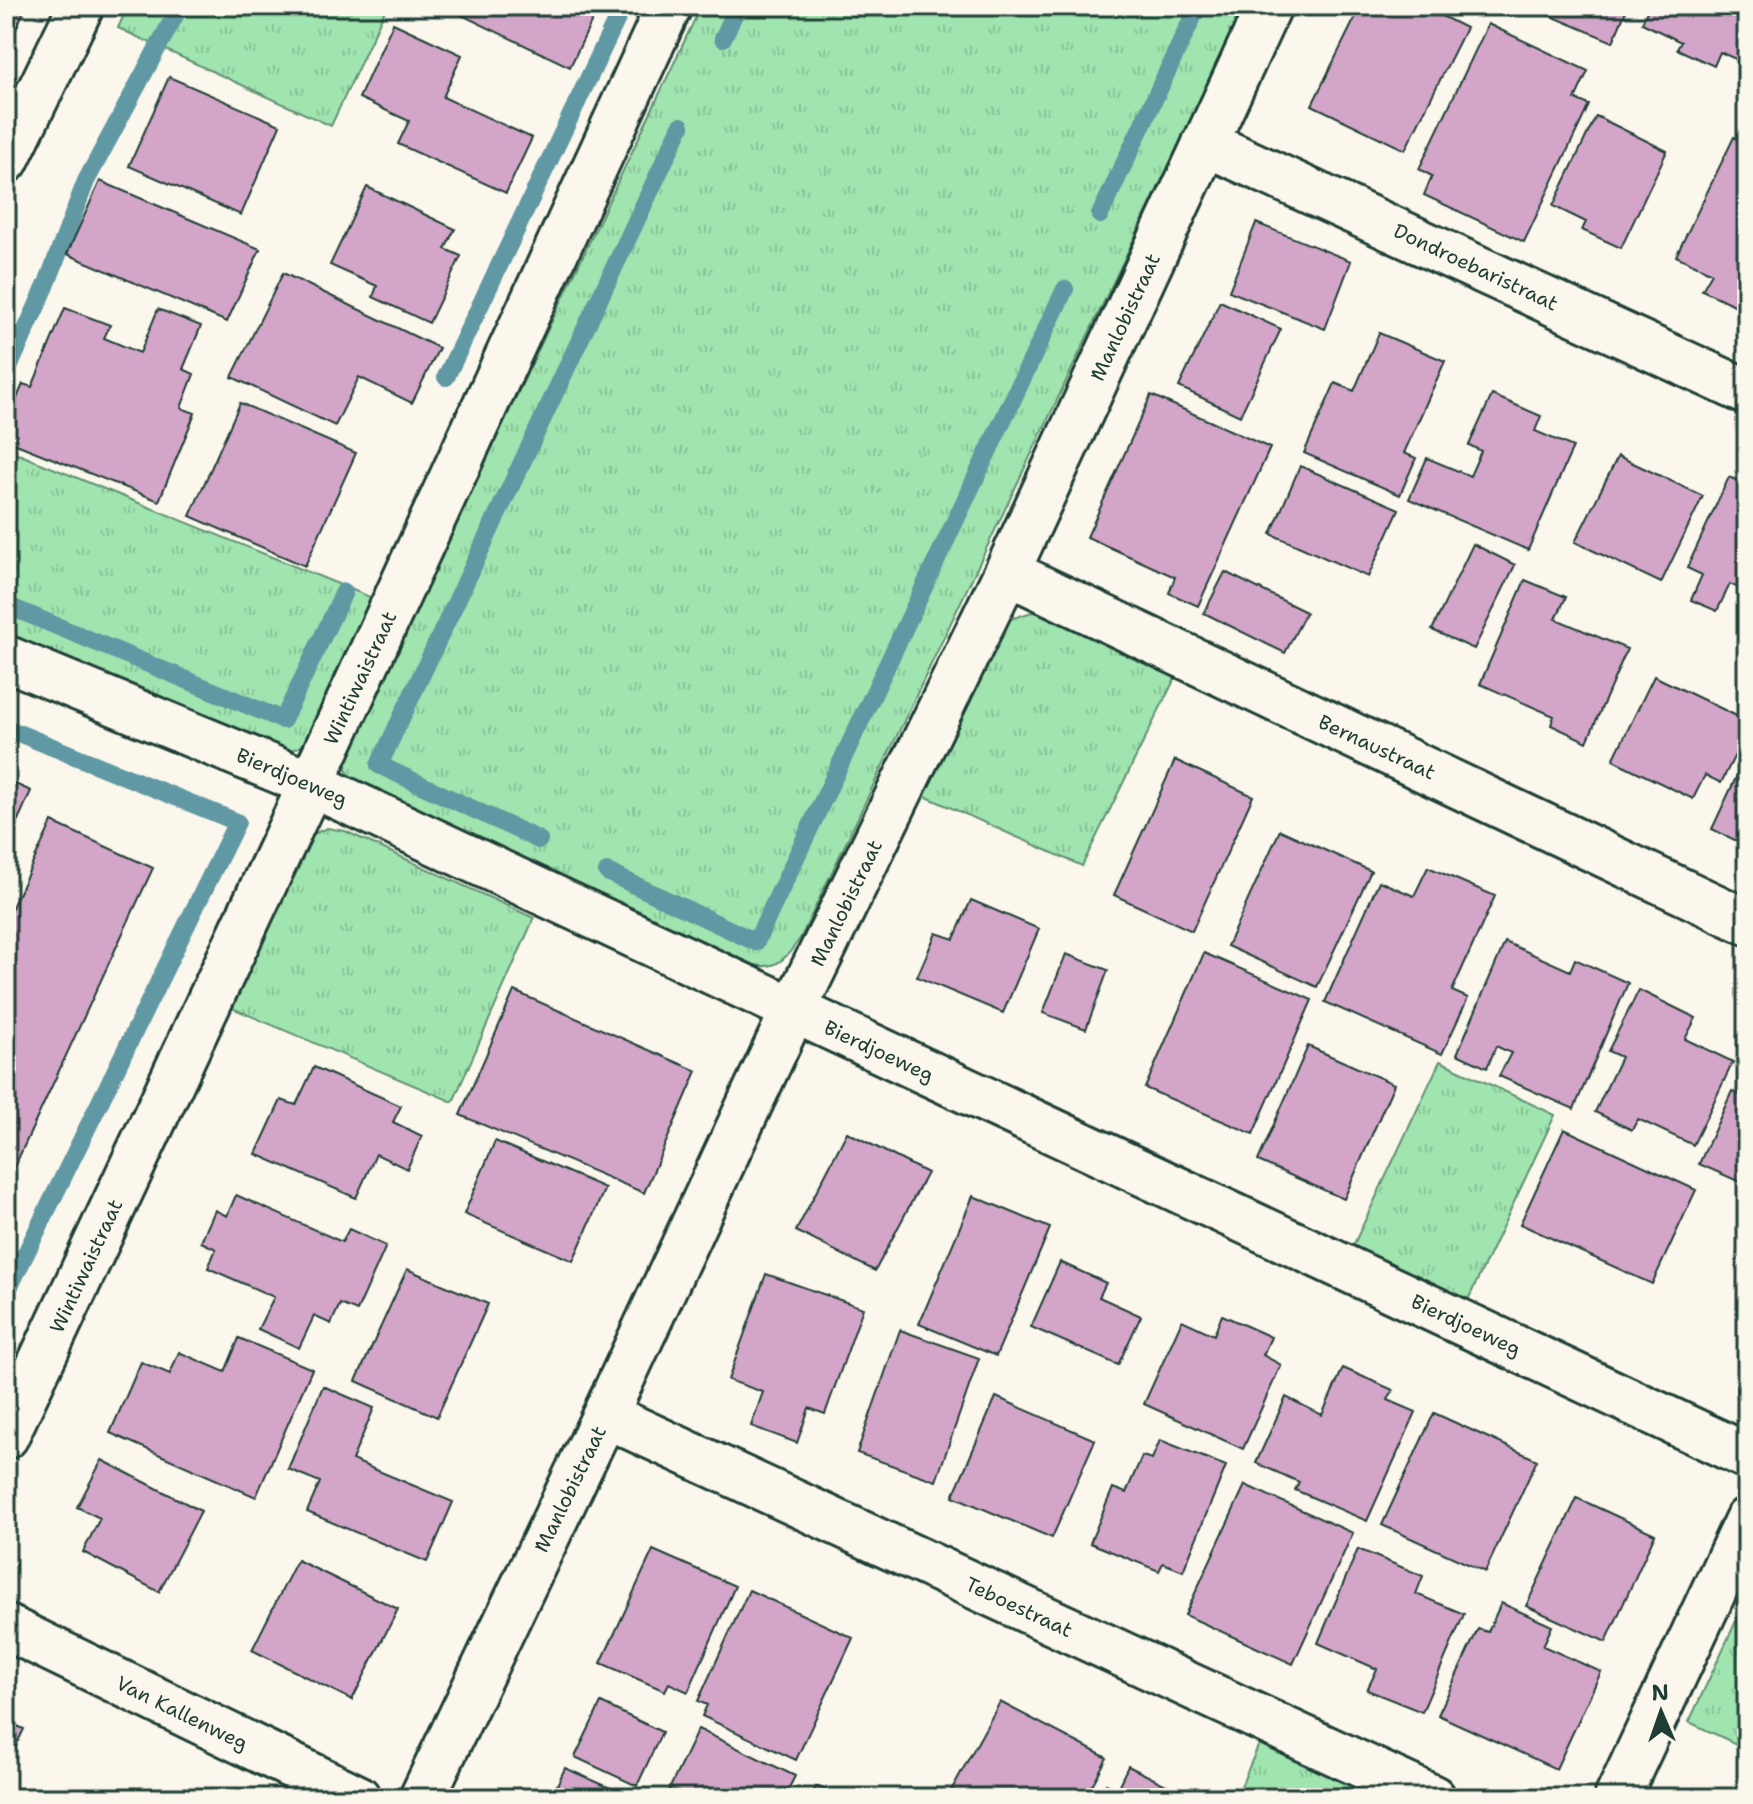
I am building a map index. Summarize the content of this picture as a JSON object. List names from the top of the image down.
{
  "streets": {
    "street": [
      "Dondroebaristraat",
      "Manlobistraat",
      "Wintiwaistraat",
      "Bernaustraat",
      "Bierdjoeweg",
      "Teboestraat",
      "Van Kallenweg"
    ]
  },
  "crossings": [
    ["Dondroebaristraat", "Manlobistraat"],
    ["Manlobistraat", "Bernaustraat"],
    ["Manlobistraat", "Bierdjoeweg"],
    ["Manlobistraat", "Teboestraat"],
    ["Wintiwaistraat", "Bierdjoeweg"]
  ],
  "north": "top"
}
